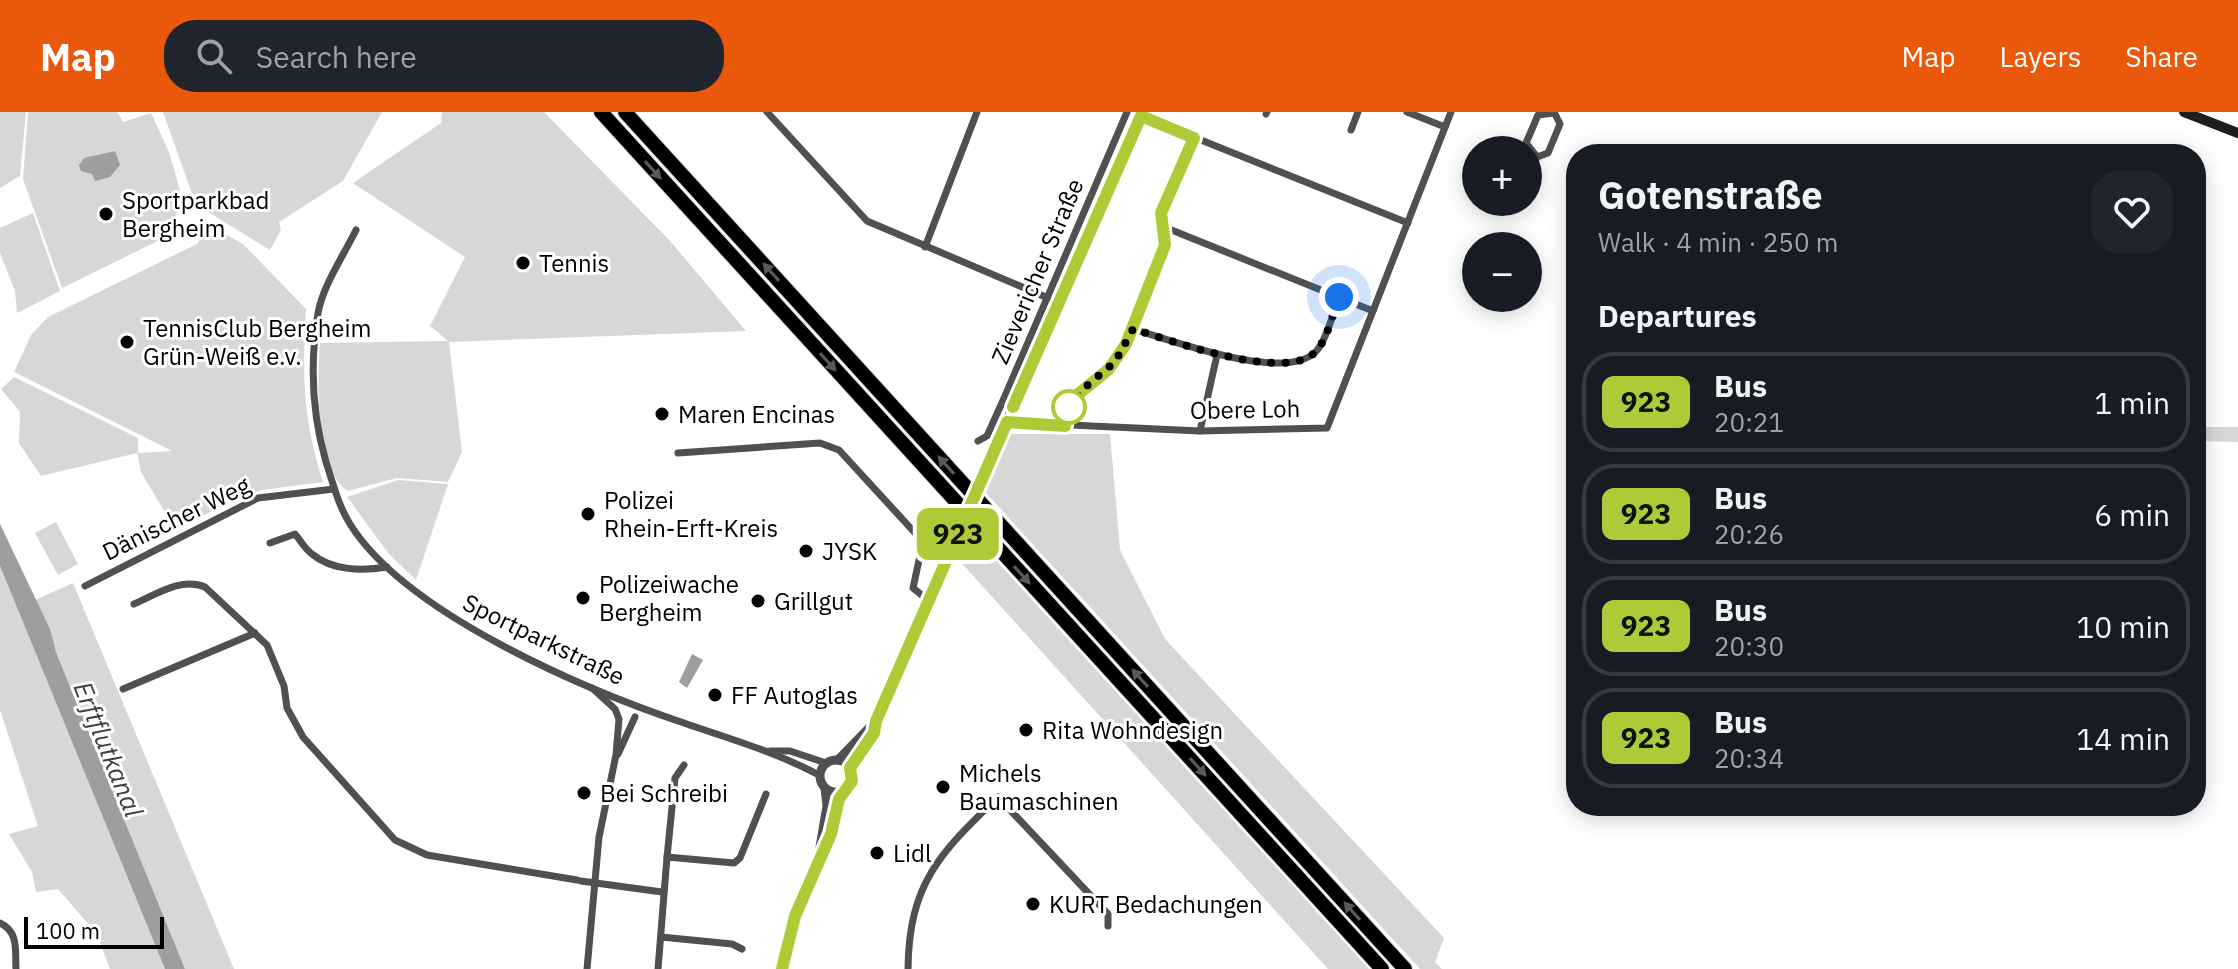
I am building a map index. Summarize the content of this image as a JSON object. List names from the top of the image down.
{
  "streets": {
    "street": [
      "Zievericher Straße",
      "Obere Loh",
      "Dänischer Weg",
      "Sportparkstraße"
    ]
  },
  "crossings": [
    ["Zievericher Straße", "Obere Loh"],
    ["Zievericher Straße", "Sportparkstraße"],
    ["Dänischer Weg", "Sportparkstraße"]
  ],
  "water": ["Erftflutkanal"],
  "places": [
    "Sportparkbad Bergheim",
    "Tennis",
    "TennisClub Bergheim Grün-Weiß e.v.",
    "Maren Encinas",
    "Polizei Rhein-Erft-Kreis",
    "JYSK",
    "Polizeiwache Bergheim",
    "Grillgut",
    "FF Autoglas",
    "Rita Wohndesign",
    "Michels Baumaschinen",
    "Bei Schreibi",
    "Lidl",
    "KURT Bedachungen"
  ],
  "lines": ["bus line 923"],
  "scale_bar": "100 m",
  "page": {
    "header": "Map",
    "search": "Search here",
    "nav": ["Map", "Layers", "Share"],
    "on_map": "923",
    "map_buttons": ["+", "−"],
    "heading": [
      ["Gotenstraße", "Walk · 4 min · 250 m"],
      "Departures"
    ],
    "list": [
      {
        "mark": "923",
        "name": "Bus",
        "note": "20:21",
        "value": "1 min"
      },
      {
        "mark": "923",
        "name": "Bus",
        "note": "20:26",
        "value": "6 min"
      },
      {
        "mark": "923",
        "name": "Bus",
        "note": "20:30",
        "value": "10 min"
      },
      {
        "mark": "923",
        "name": "Bus",
        "note": "20:34",
        "value": "14 min"
      }
    ],
    "scale": "100 m"
  }
}
